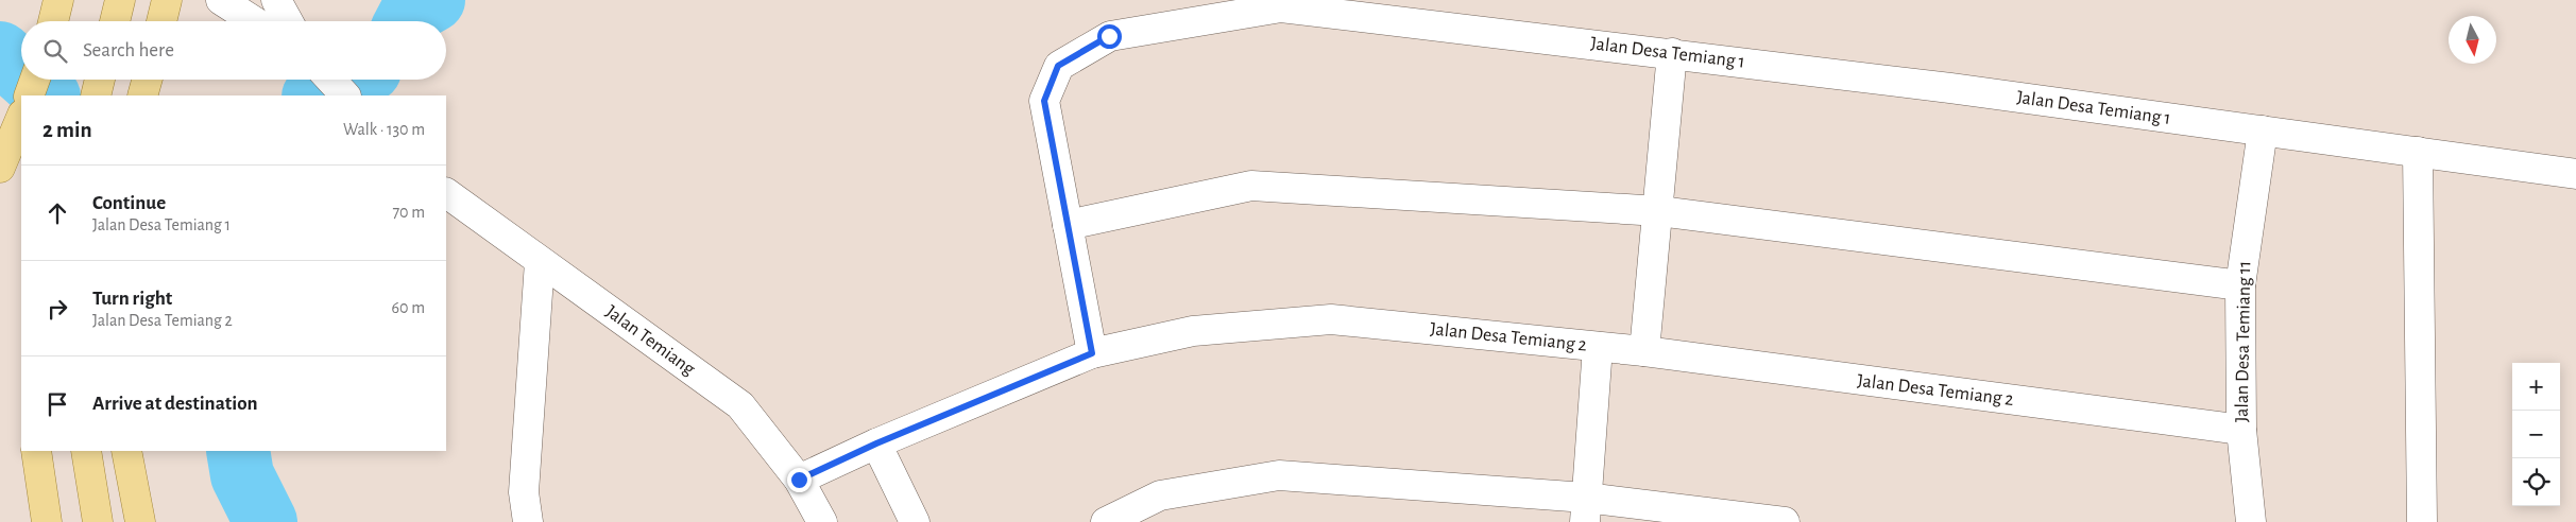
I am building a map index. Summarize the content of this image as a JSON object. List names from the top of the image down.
{
  "streets": {
    "street": [
      "Jalan Desa Temiang 1",
      "Jalan Desa Temiang 2",
      "Jalan Temiang",
      "Jalan Desa Temiang 11"
    ]
  },
  "crossings": [
    ["Jalan Desa Temiang 1", "Jalan Desa Temiang 2"],
    ["Jalan Desa Temiang 1", "Jalan Desa Temiang 11"],
    ["Jalan Desa Temiang 2", "Jalan Temiang"],
    ["Jalan Desa Temiang 2", "Jalan Desa Temiang 11"]
  ],
  "north": "bottom",
  "page": {
    "search": "Search here",
    "heading": ["2 min", "Walk · 130 m"],
    "list": [
      ["Continue", "Jalan Desa Temiang 1", "70 m"],
      ["Turn right", "Jalan Desa Temiang 2", "60 m"],
      "Arrive at destination"
    ],
    "map_buttons": ["+", "−"]
  }
}
